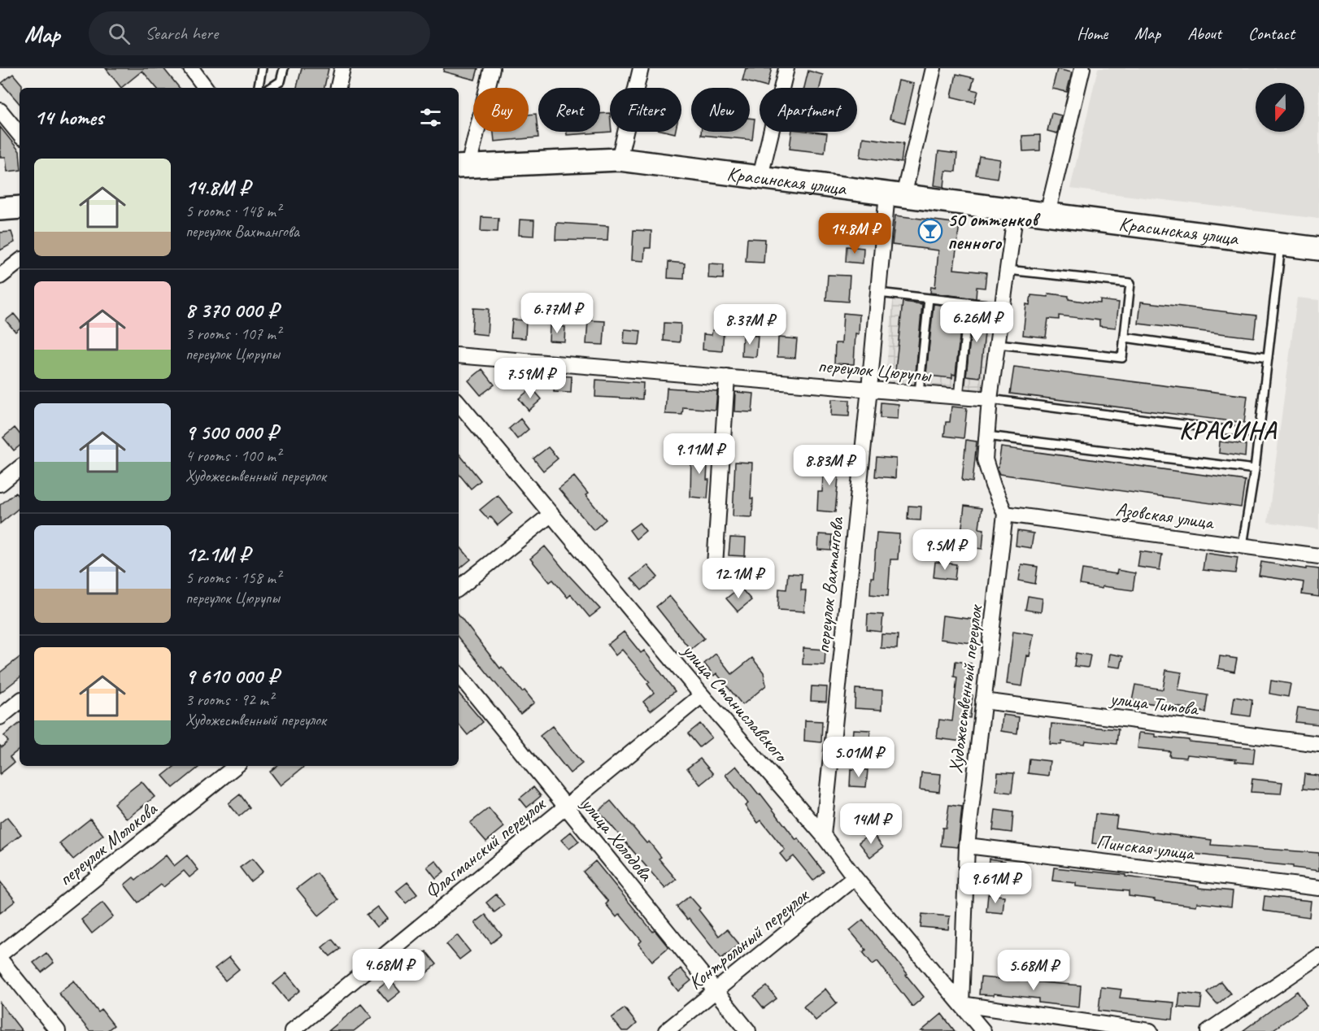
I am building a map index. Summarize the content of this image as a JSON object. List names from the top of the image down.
{
  "streets": {
    "main road": ["Красинская улица"],
    "street": [
      "переулок Цюрупы",
      "Азовская улица",
      "переулок Вахтангова",
      "Художественный переулок",
      "улица Станиславского",
      "улица Титова",
      "улица Холодова",
      "переулок Молокова",
      "Пинская улица",
      "Флагманский переулок",
      "Контрольный переулок"
    ]
  },
  "crossings": [
    ["Красинская улица", "переулок Вахтангова"],
    ["Красинская улица", "Художественный переулок"],
    ["переулок Цюрупы", "переулок Вахтангова"],
    ["переулок Цюрупы", "Художественный переулок"],
    ["Азовская улица", "Художественный переулок"],
    ["переулок Вахтангова", "улица Станиславского"],
    ["Художественный переулок", "улица Станиславского"],
    ["Художественный переулок", "улица Титова"],
    ["Художественный переулок", "Пинская улица"],
    ["улица Станиславского", "Флагманский переулок"],
    ["улица Станиславского", "Контрольный переулок"],
    ["улица Холодова", "Флагманский переулок"],
    ["улица Холодова", "Контрольный переулок"]
  ],
  "districts": ["КРАСИНА"],
  "places": {
    "bar": ["50 оттенков пенного"]
  },
  "north": "bottom",
  "page": {
    "header": "Map",
    "search": "Search here",
    "nav": [
      "Home",
      "Map",
      "About",
      "Contact"
    ],
    "chip": [
      "Buy",
      "Rent",
      "Filters",
      "New",
      "Apartment"
    ],
    "heading": "14 homes",
    "list": [
      {
        "name": "14.8M ₽",
        "note": "5 rooms · 148 m² · переулок Вахтангова"
      },
      {
        "name": "8 370 000 ₽",
        "note": "3 rooms · 107 m² · переулок Цюрупы"
      },
      {
        "name": "9 500 000 ₽",
        "note": "4 rooms · 100 m² · Художественный переулок"
      },
      {
        "name": "12.1M ₽",
        "note": "5 rooms · 158 m² · переулок Цюрупы"
      },
      {
        "name": "9 610 000 ₽",
        "note": "3 rooms · 92 m² · Художественный переулок"
      }
    ],
    "price": [
      "14.8M ₽",
      "6.77M ₽",
      "6.26M ₽",
      "8.37M ₽",
      "7.59M ₽",
      "9.11M ₽",
      "8.83M ₽",
      "9.5M ₽",
      "12.1M ₽",
      "5.01M ₽",
      "14M ₽",
      "9.61M ₽",
      "4.68M ₽",
      "5.68M ₽"
    ]
  }
}
